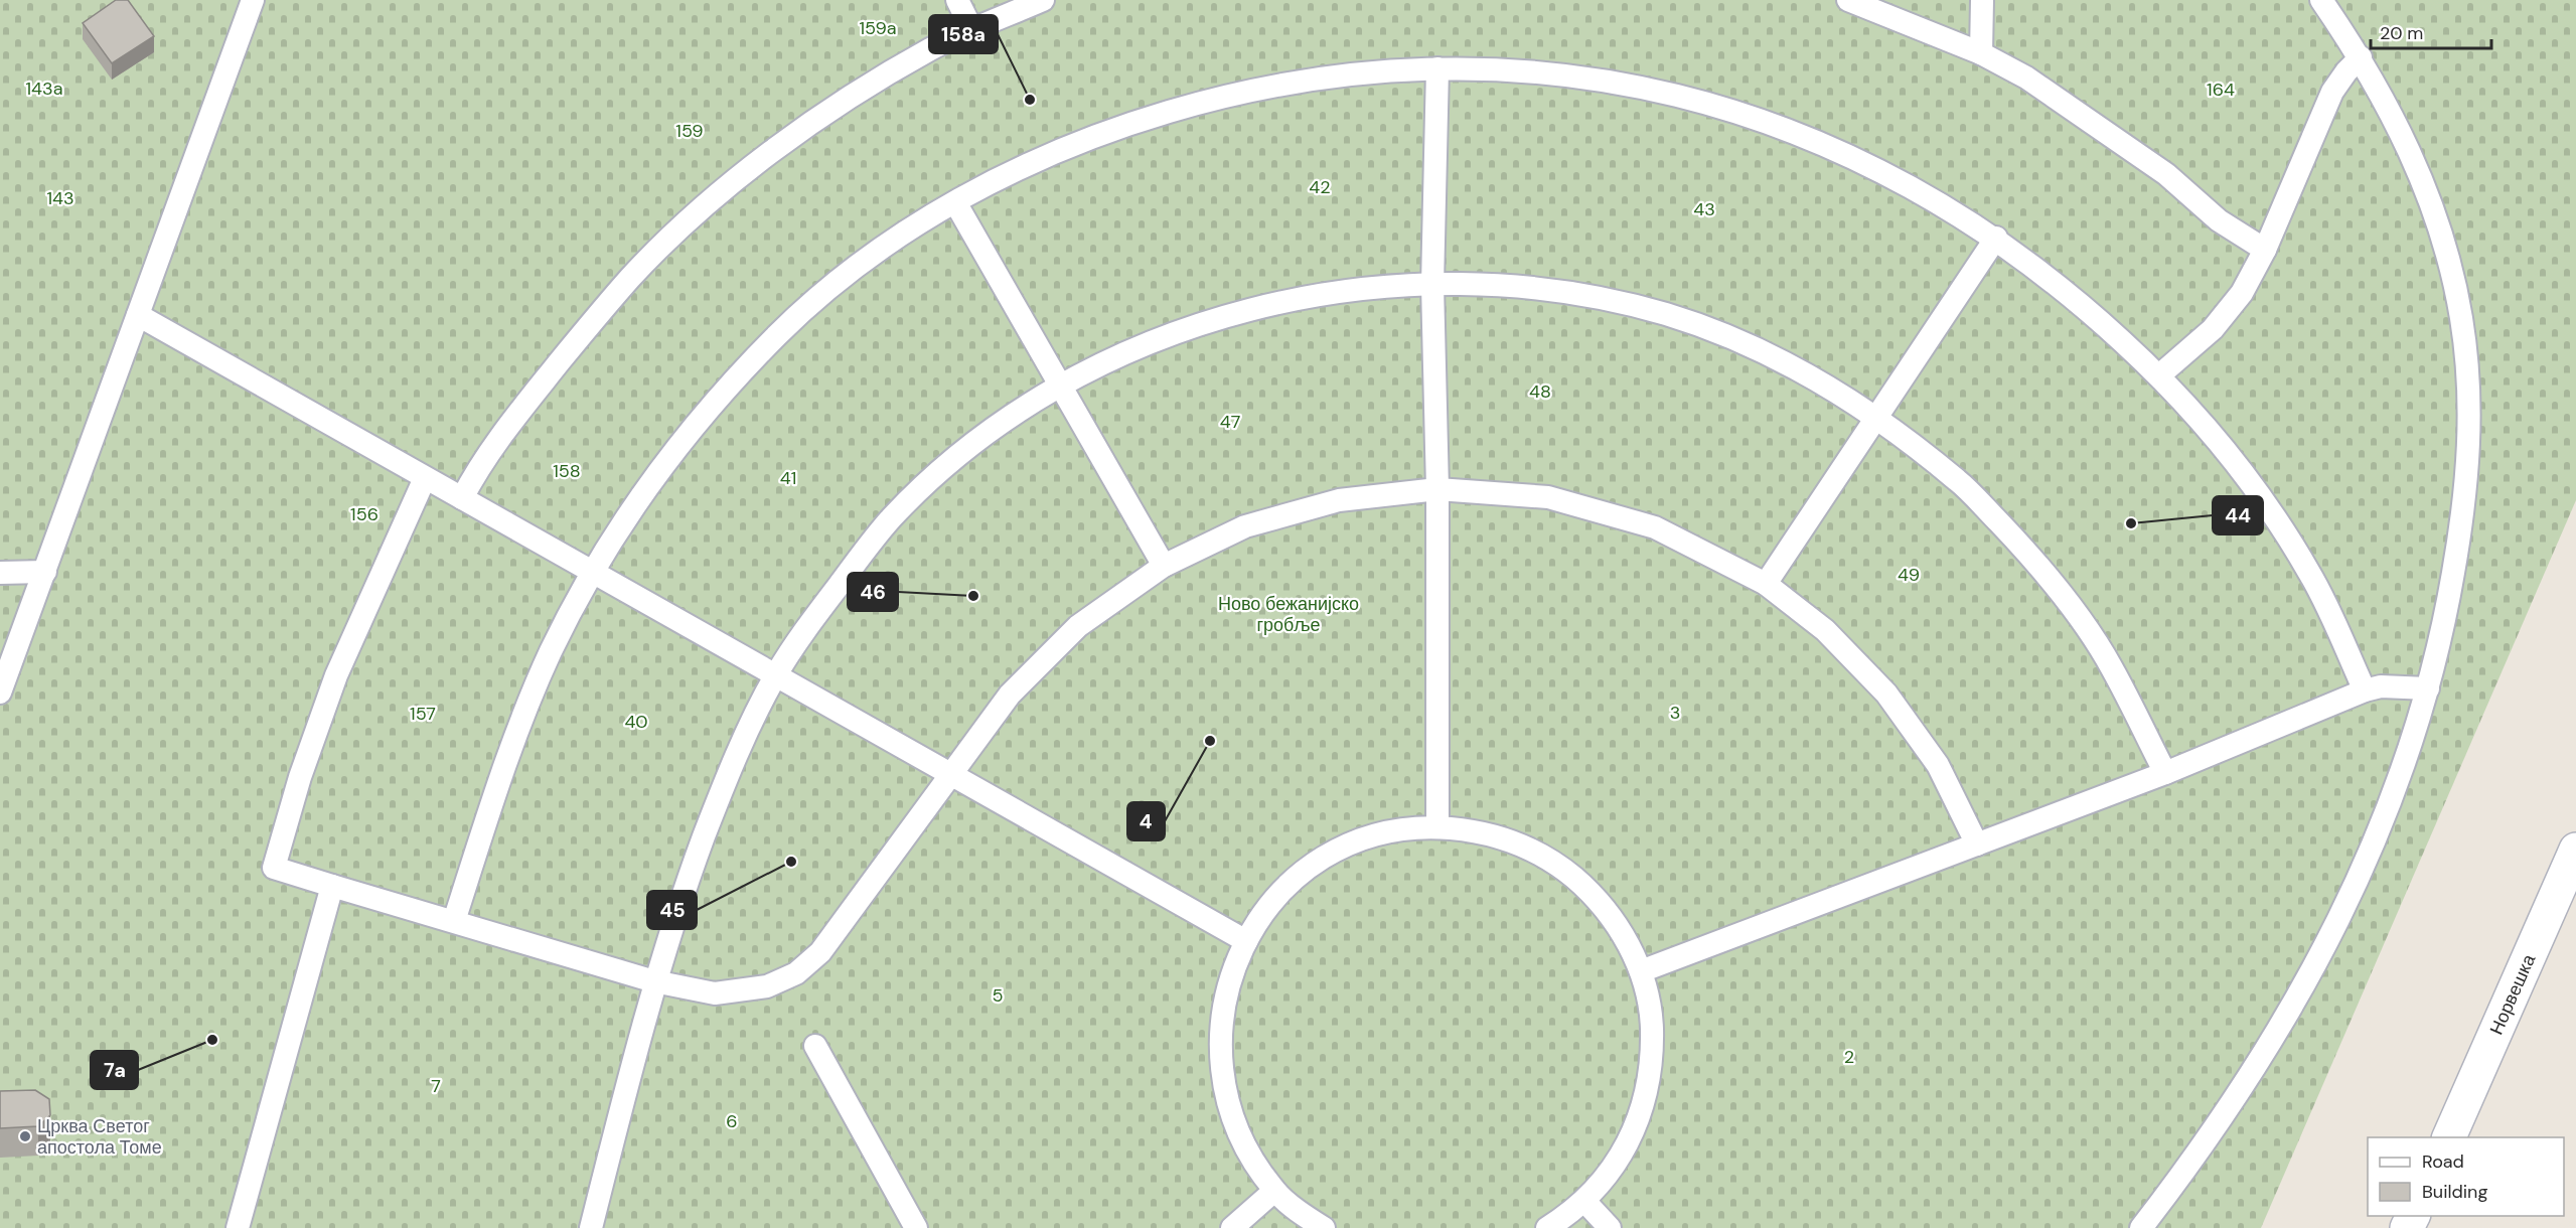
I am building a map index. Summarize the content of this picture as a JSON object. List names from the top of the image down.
{
  "streets": {
    "main road": ["Норвешка"]
  },
  "parks": [
    "159a",
    "143a",
    "164",
    "159",
    "42",
    "143",
    "43",
    "48",
    "47",
    "158",
    "41",
    "156",
    "49",
    "Ново бежанијско гробље",
    "3",
    "157",
    "40",
    "5",
    "2",
    "7",
    "6"
  ],
  "places": [
    "158a",
    "44",
    "46",
    "4",
    "45",
    "7a",
    "Црква Светог апостола Томе"
  ],
  "legend": ["Road", "Building"],
  "scale_bar": "20 m"
}
